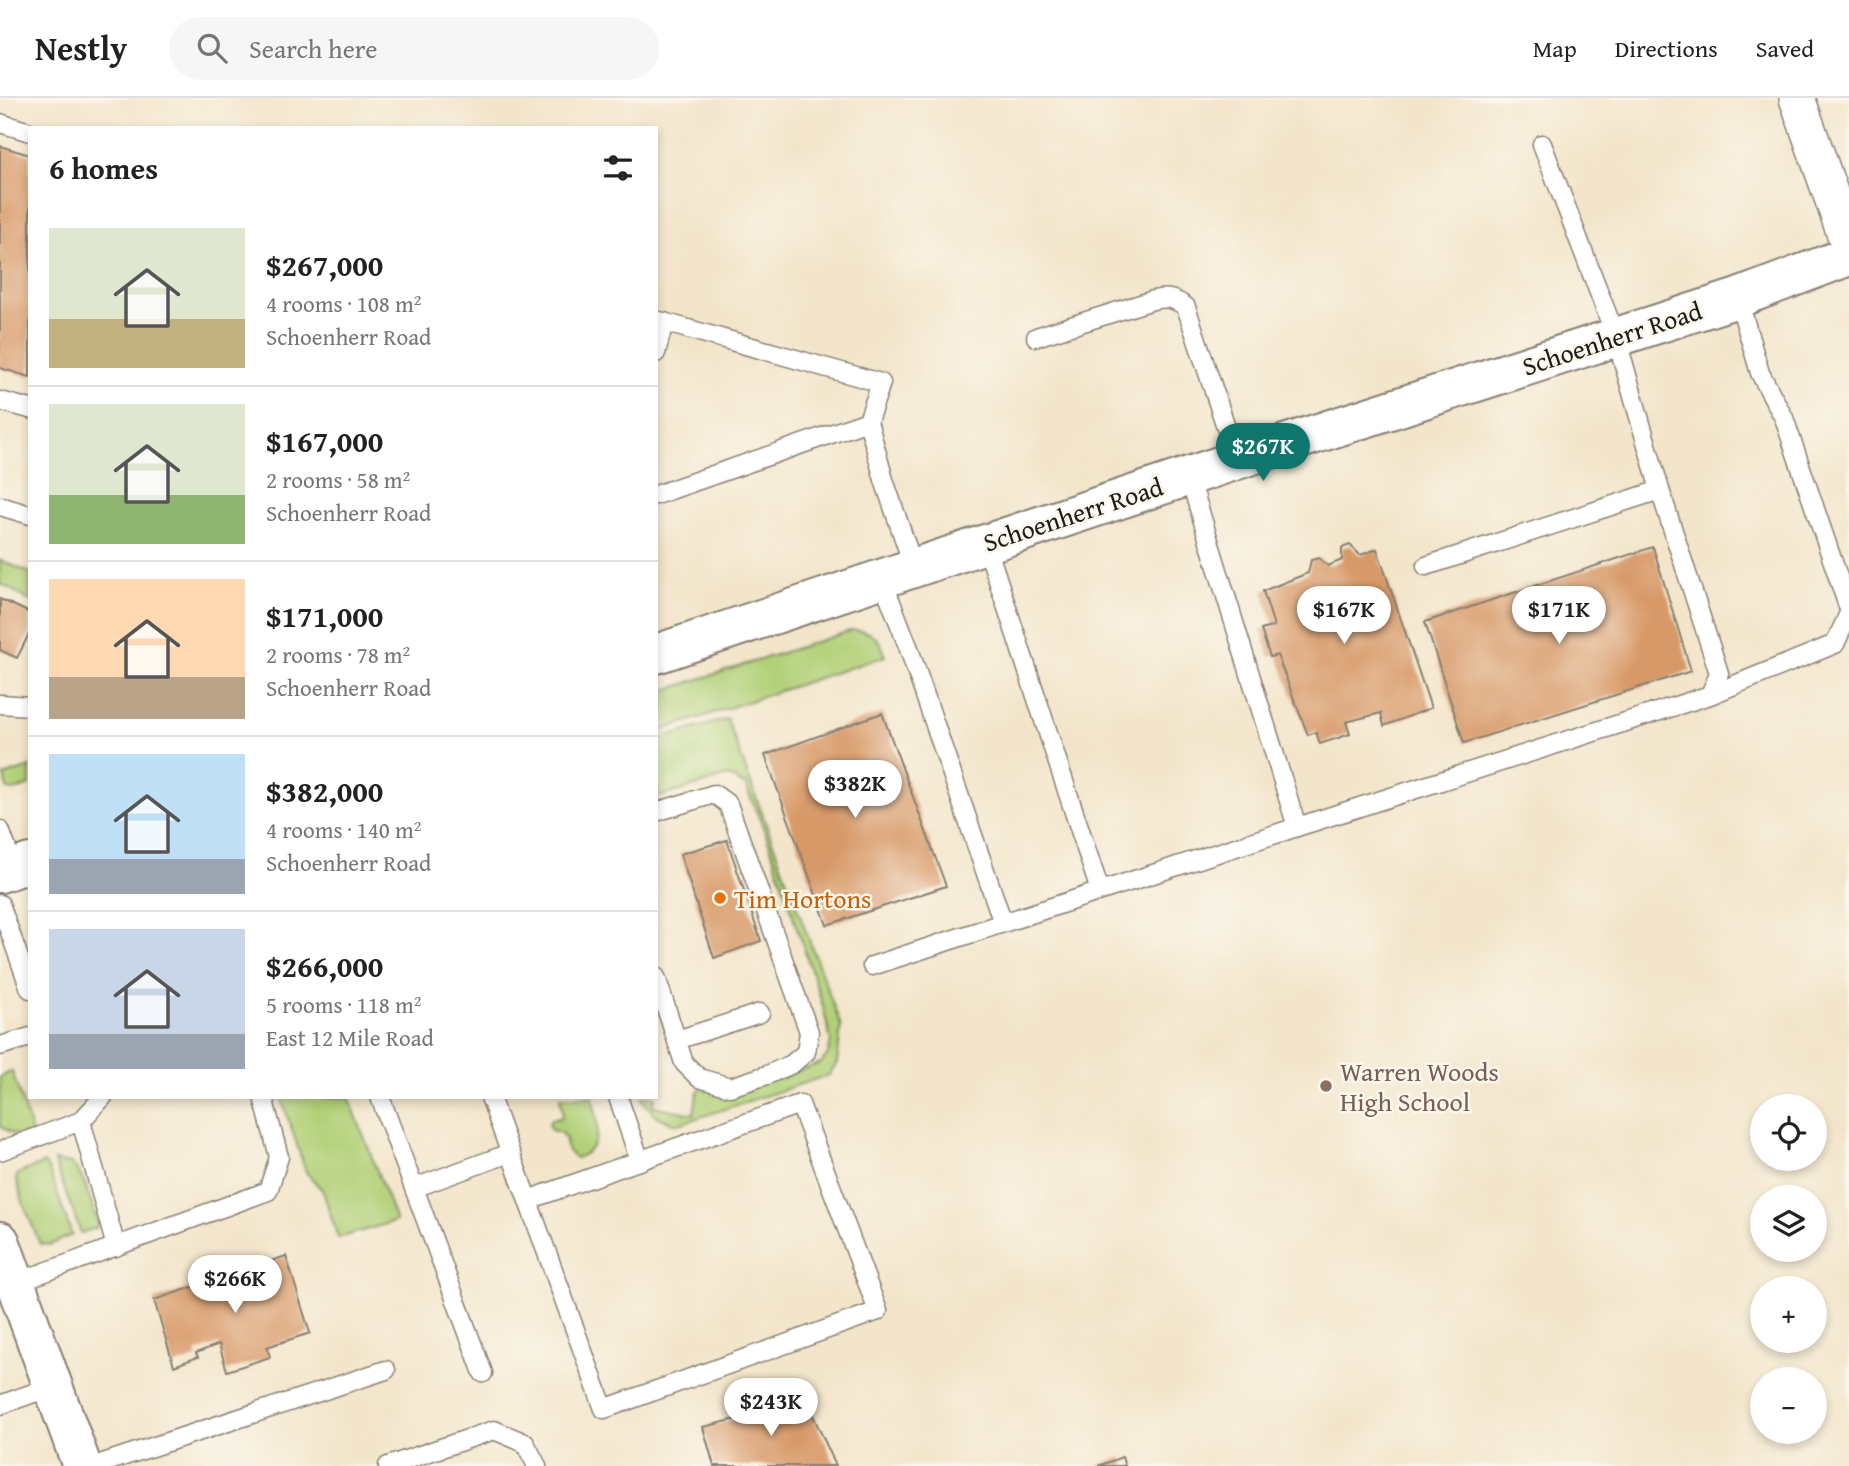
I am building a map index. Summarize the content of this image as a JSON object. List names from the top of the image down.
{
  "streets": {
    "main road": ["Schoenherr Road"]
  },
  "places": ["Tim Hortons", "Warren Woods High School"],
  "page": {
    "header": "Nestly",
    "search": "Search here",
    "nav": ["Map", "Directions", "Saved"],
    "heading": "6 homes",
    "list": [
      {
        "name": "$267,000",
        "note": "4 rooms · 108 m² · Schoenherr Road"
      },
      {
        "name": "$167,000",
        "note": "2 rooms · 58 m² · Schoenherr Road"
      },
      {
        "name": "$171,000",
        "note": "2 rooms · 78 m² · Schoenherr Road"
      },
      {
        "name": "$382,000",
        "note": "4 rooms · 140 m² · Schoenherr Road"
      },
      {
        "name": "$266,000",
        "note": "5 rooms · 118 m² · East 12 Mile Road"
      }
    ],
    "price": [
      "$267K",
      "$167K",
      "$171K",
      "$382K",
      "$266K",
      "$243K"
    ],
    "map_buttons": ["+", "−"]
  }
}
